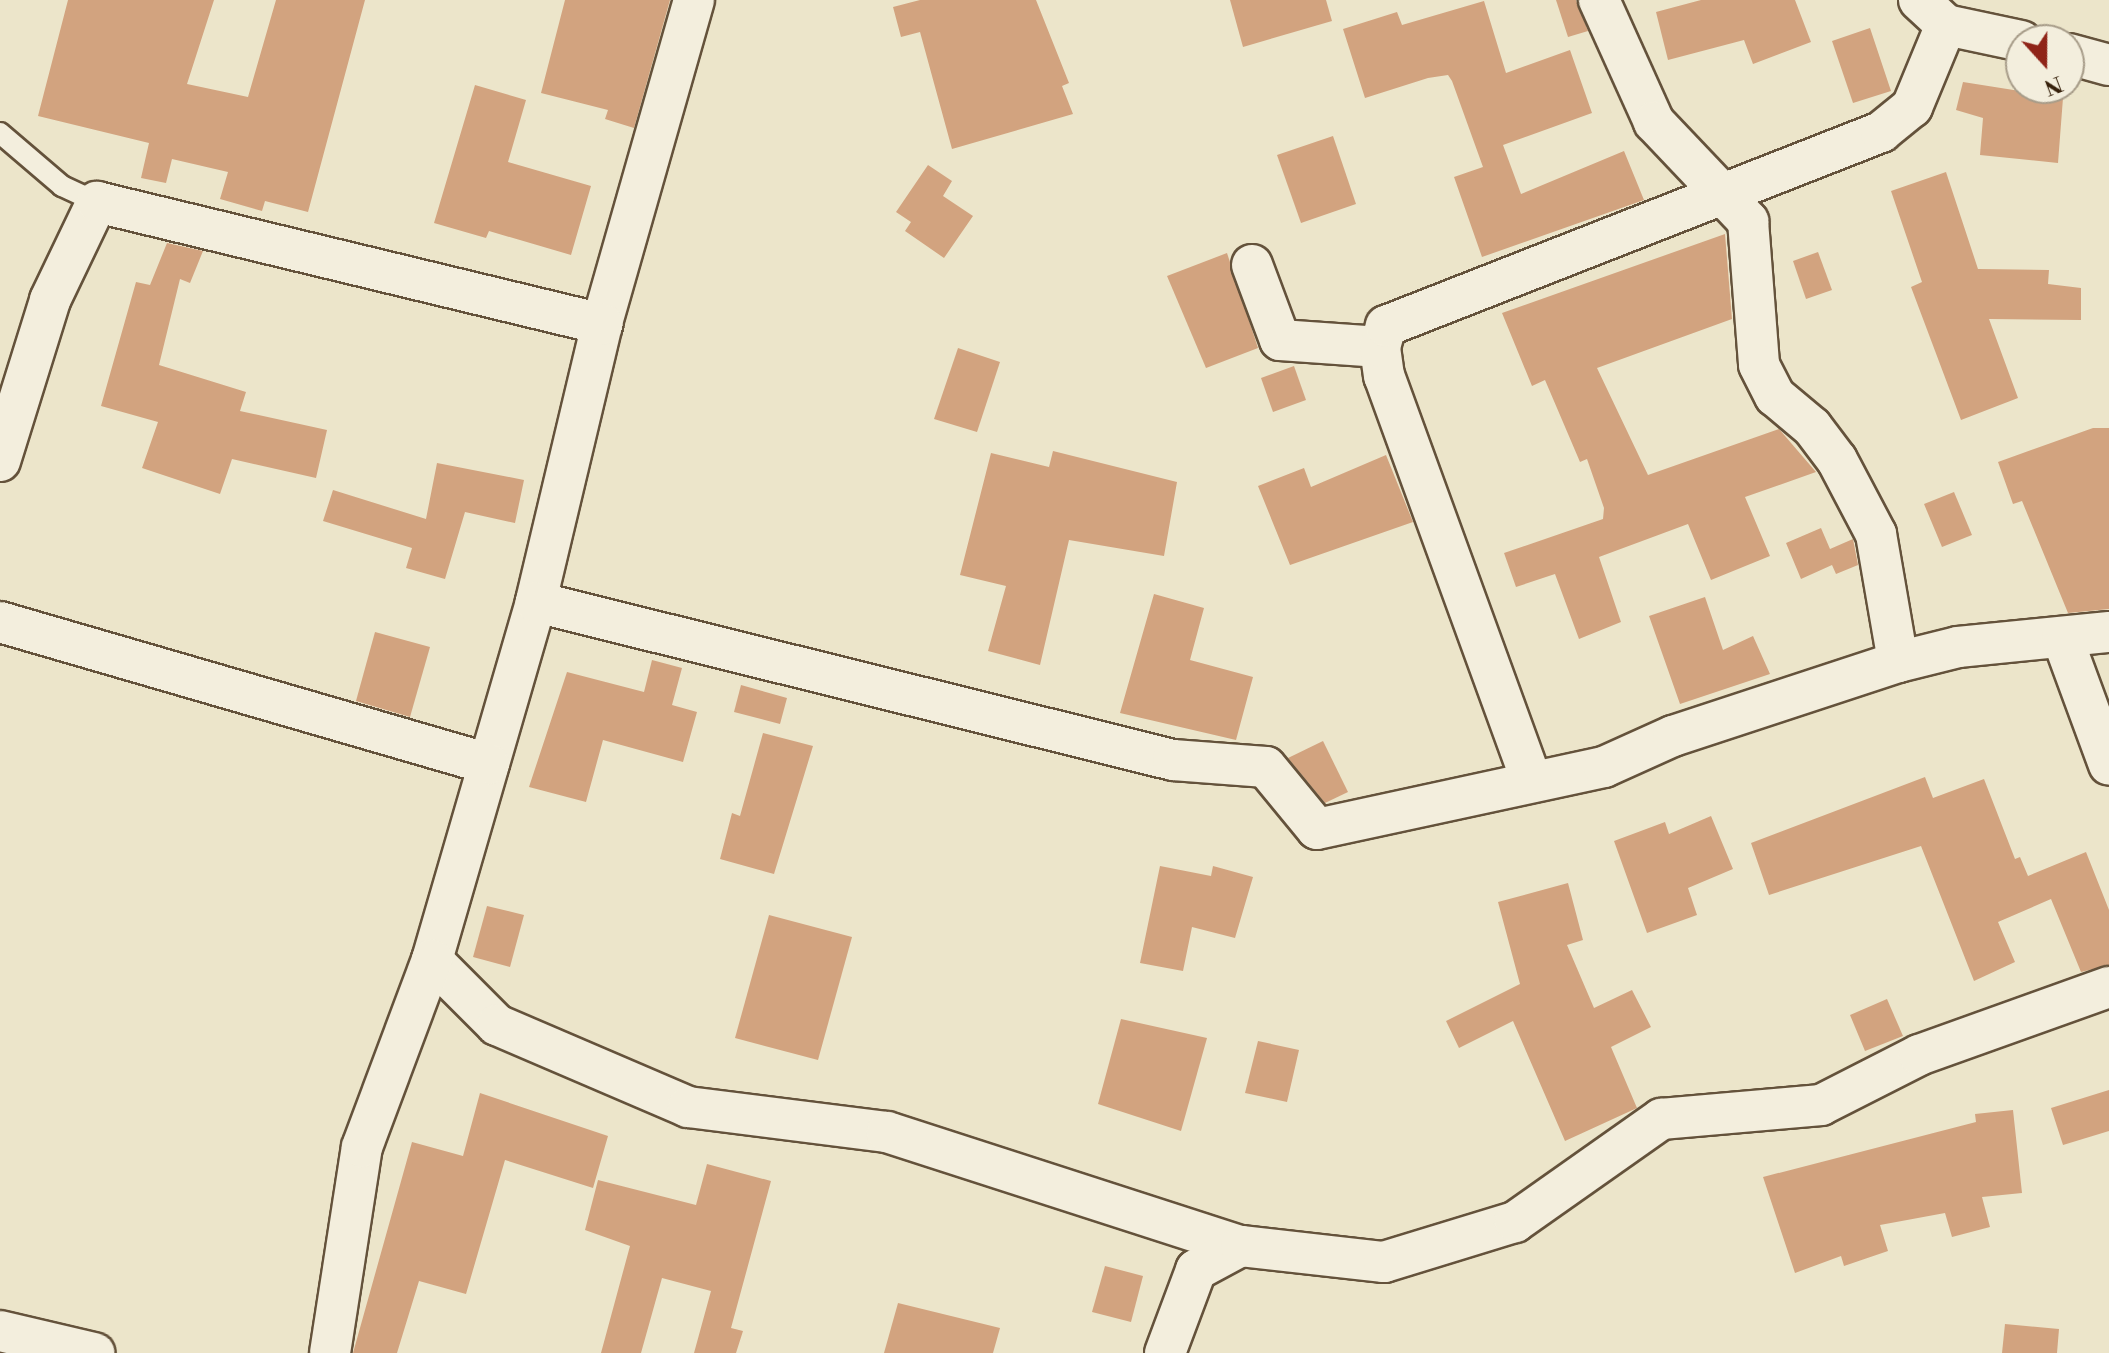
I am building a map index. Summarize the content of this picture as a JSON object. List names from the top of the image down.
{
  "north": "bottom"
}
